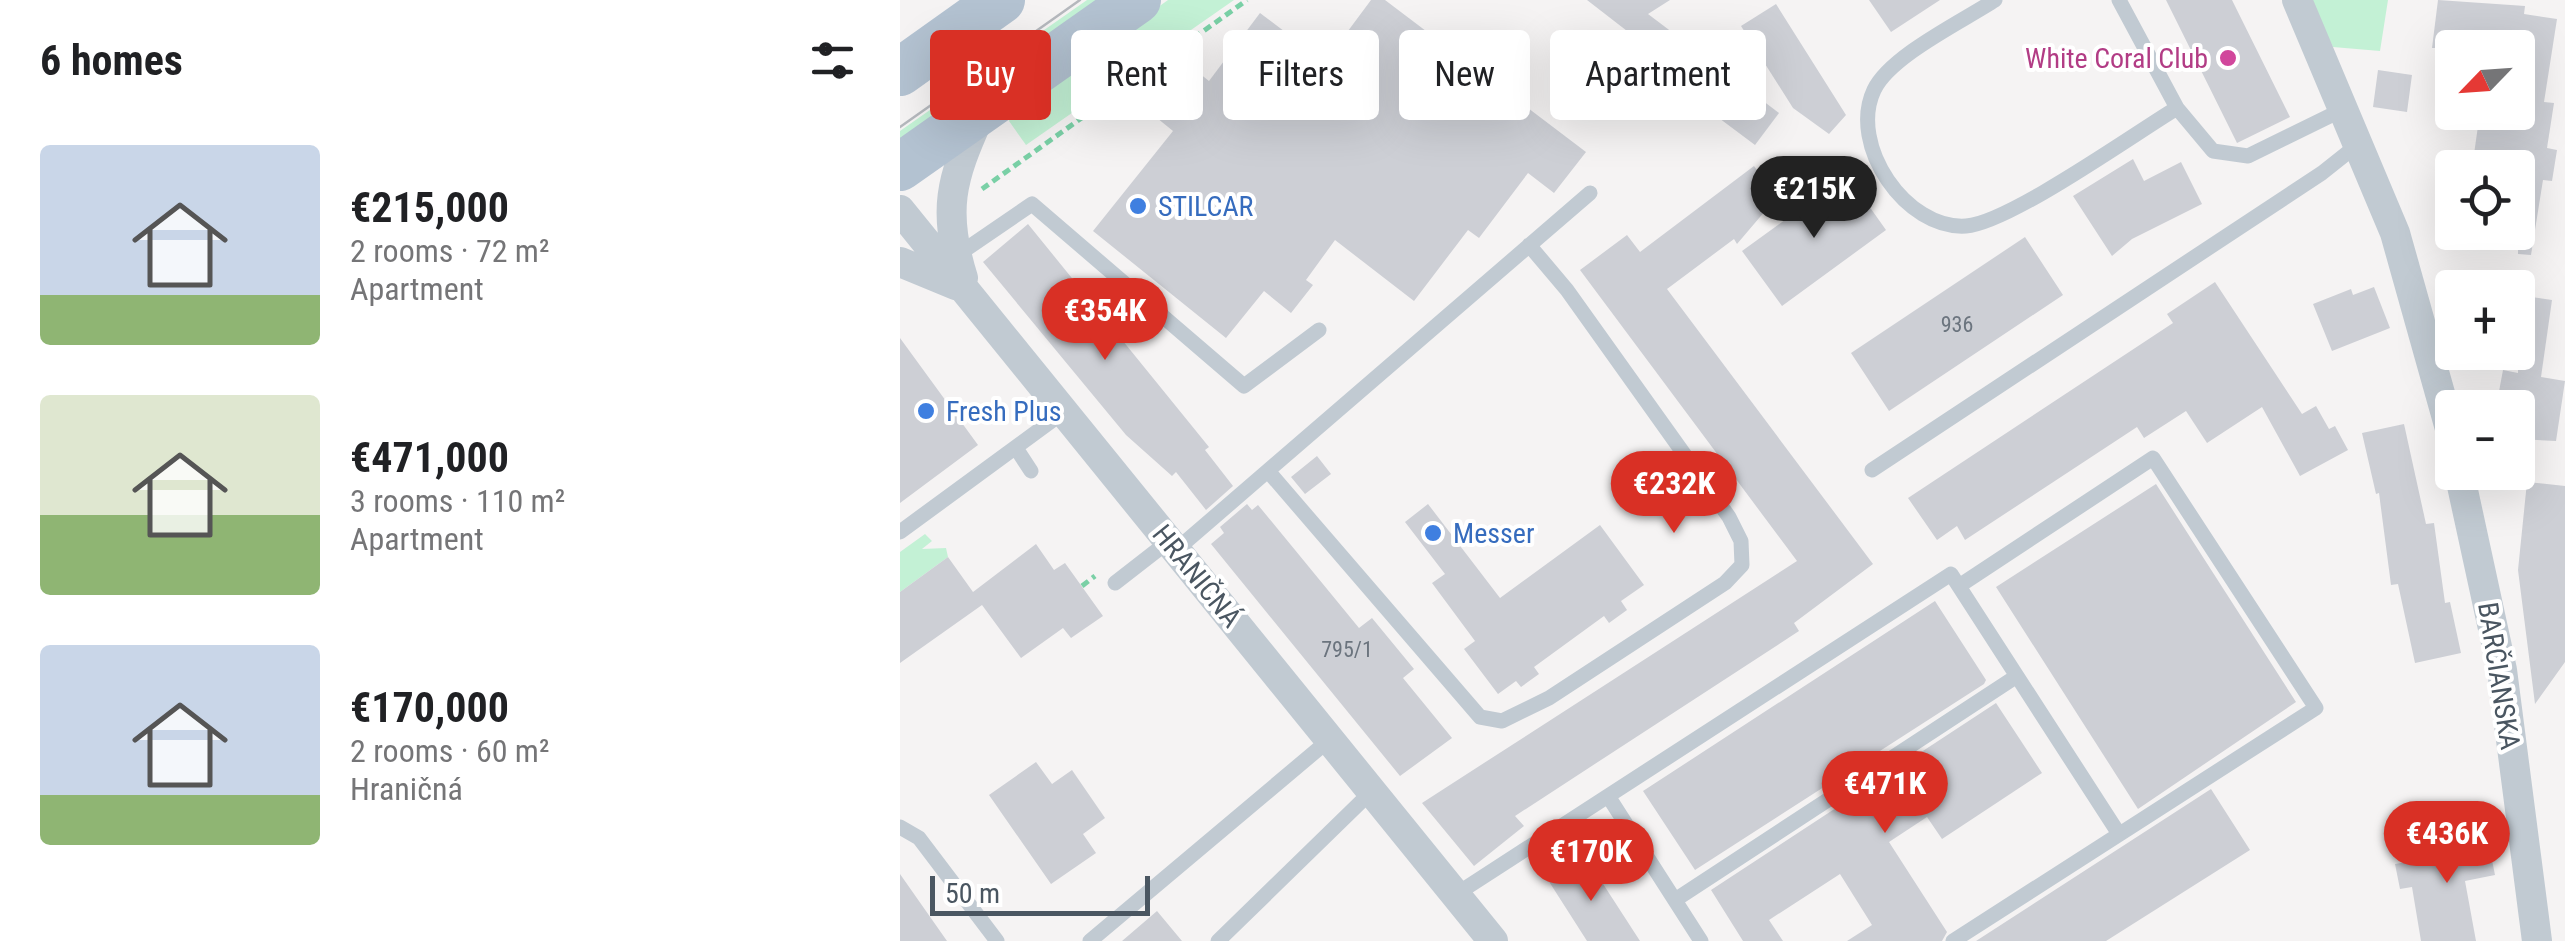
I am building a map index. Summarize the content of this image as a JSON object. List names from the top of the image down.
{
  "streets": {
    "street": ["HRANIČNÁ", "BARČIANSKA"]
  },
  "places": [
    "White Coral Club",
    "STILCAR",
    "Fresh Plus",
    "Messer"
  ],
  "house_numbers": ["936", "795/1"],
  "scale_bar": "50 m",
  "north": "bottom left",
  "page": {
    "heading": "6 homes",
    "map_buttons": ["+", "−"],
    "chip": [
      "Buy",
      "Rent",
      "Filters",
      "New",
      "Apartment"
    ],
    "list": [
      {
        "name": "€215,000",
        "note": "2 rooms · 72 m² · Apartment"
      },
      {
        "name": "€471,000",
        "note": "3 rooms · 110 m² · Apartment"
      },
      {
        "name": "€170,000",
        "note": "2 rooms · 60 m² · Hraničná"
      }
    ],
    "price": [
      "€215K",
      "€354K",
      "€232K",
      "€471K",
      "€436K",
      "€170K"
    ],
    "scale": "50 m"
  }
}
